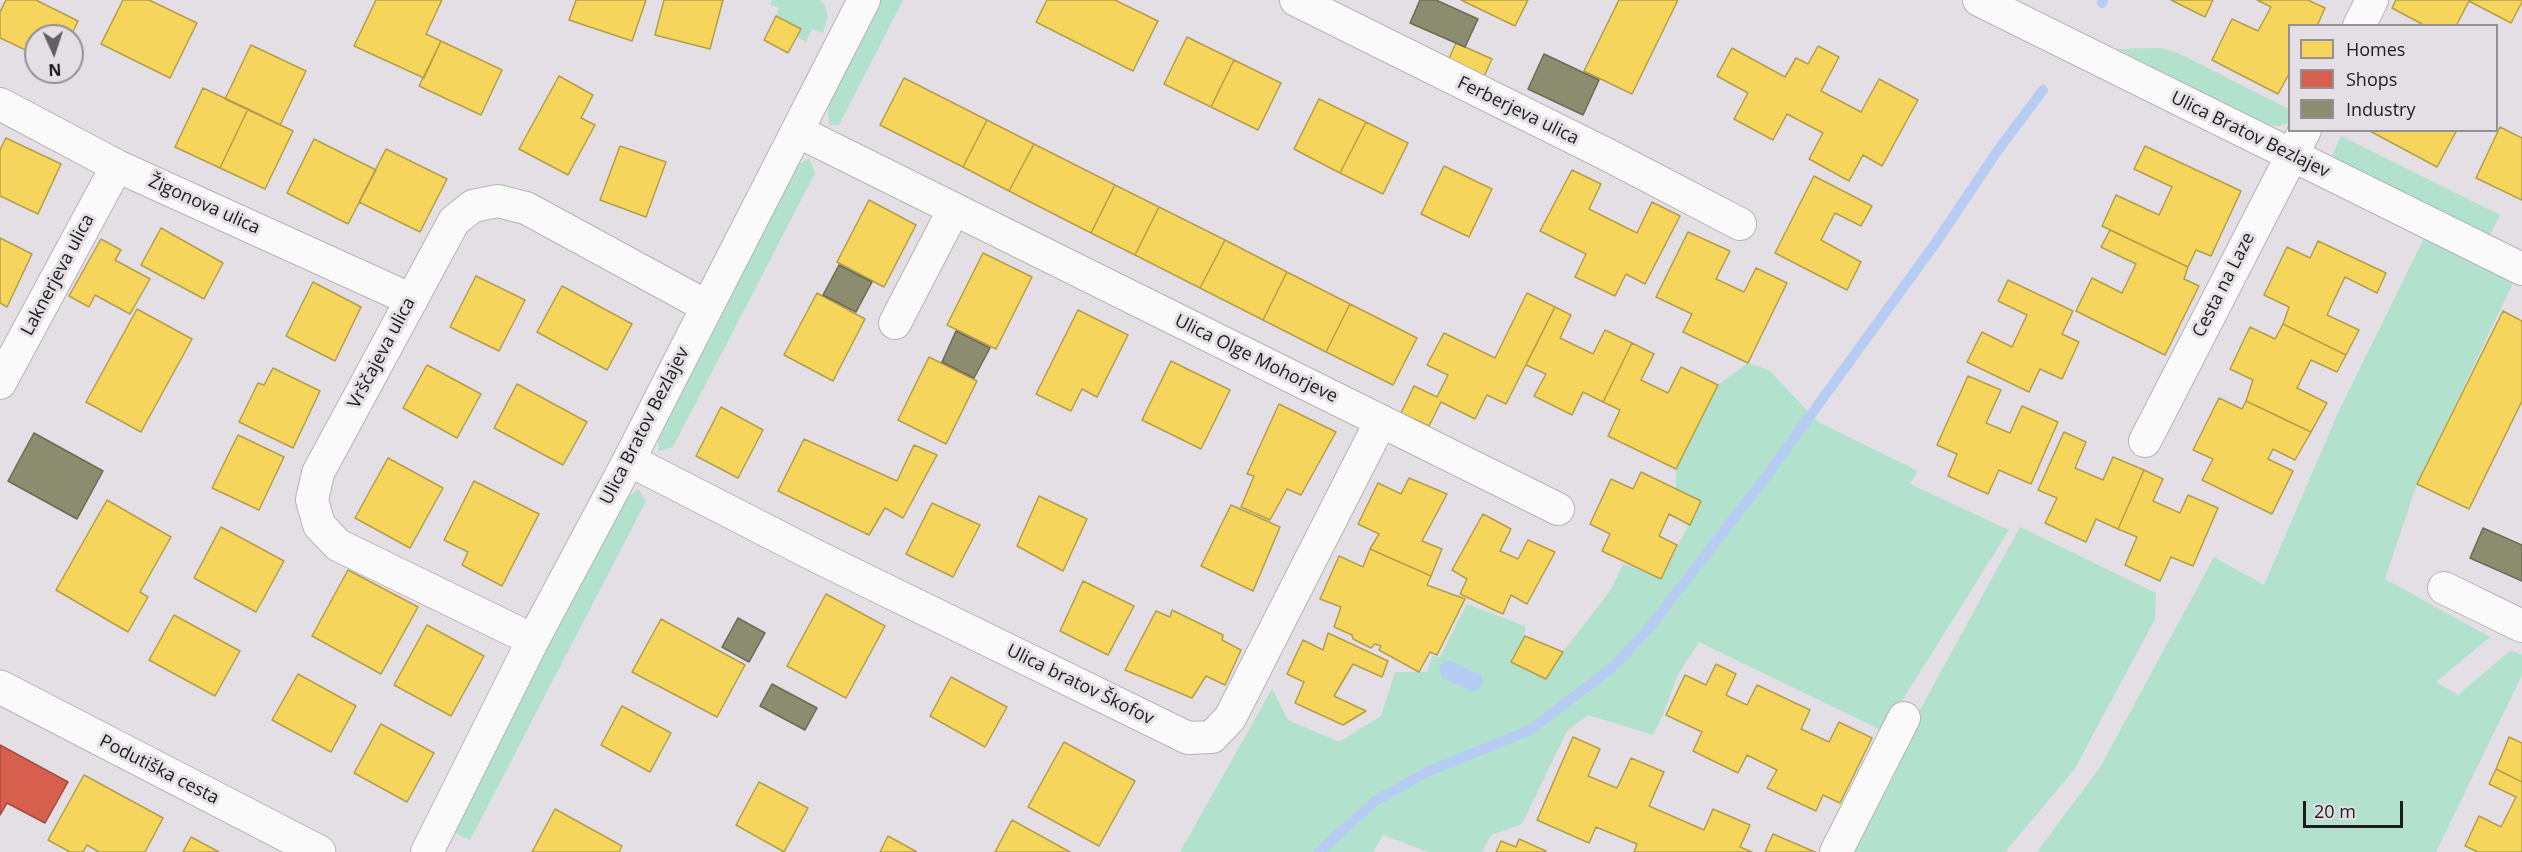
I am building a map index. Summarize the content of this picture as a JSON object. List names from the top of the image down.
{
  "streets": {
    "main road": ["Podutiška cesta"],
    "street": [
      "Ferberjeva ulica",
      "Ulica Bratov Bezlajev",
      "Žigonova ulica",
      "Laknerjeva ulica",
      "Cesta na Laze",
      "Vrščajeva ulica",
      "Ulica Olge Mohorjeve",
      "Ulica bratov Škofov"
    ]
  },
  "crossings": [
    ["Ulica Bratov Bezlajev", "Cesta na Laze"],
    ["Ulica Bratov Bezlajev", "Vrščajeva ulica"],
    ["Ulica Bratov Bezlajev", "Ulica Olge Mohorjeve"],
    ["Ulica Bratov Bezlajev", "Ulica bratov Škofov"],
    ["Žigonova ulica", "Laknerjeva ulica"],
    ["Žigonova ulica", "Vrščajeva ulica"],
    ["Ulica Olge Mohorjeve", "Ulica bratov Škofov"]
  ],
  "legend": ["Homes", "Shops", "Industry"],
  "scale_bar": "20 m",
  "north": "bottom"
}
